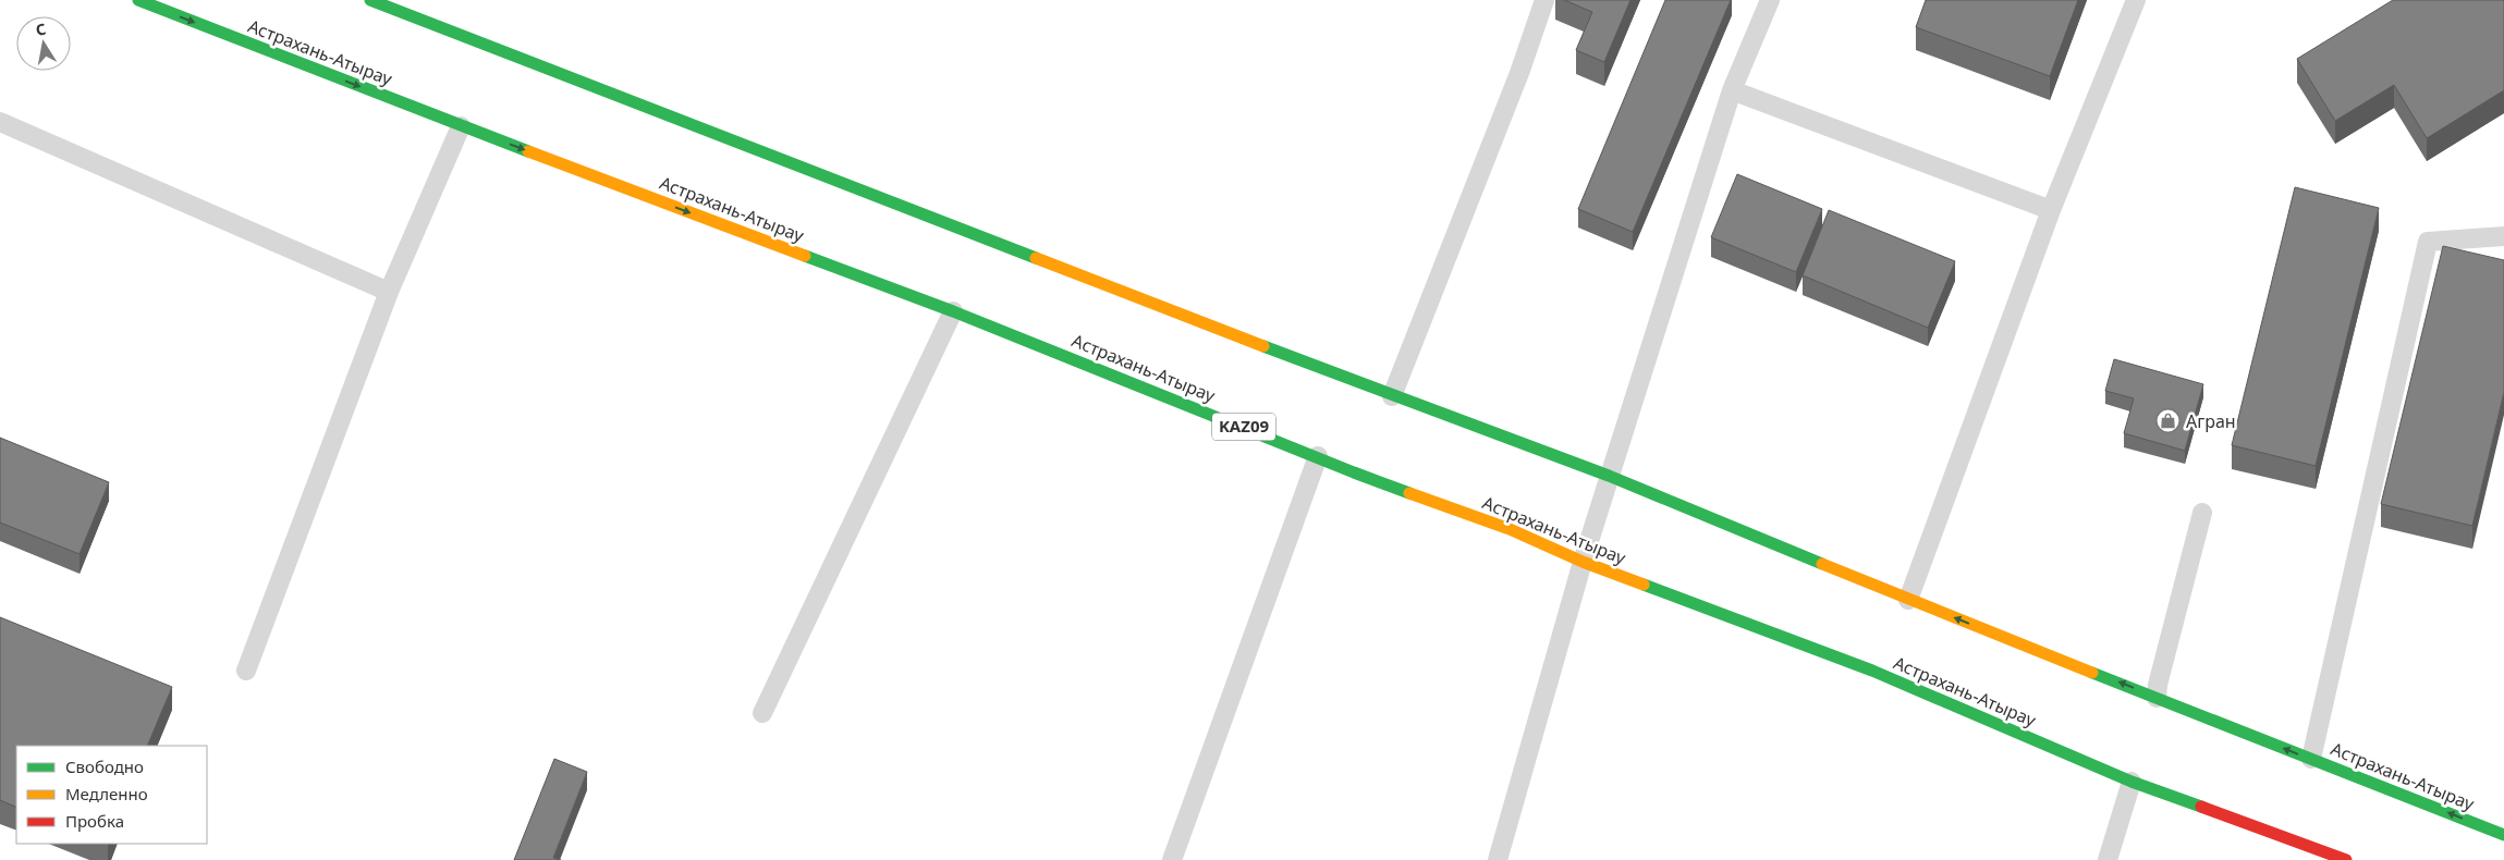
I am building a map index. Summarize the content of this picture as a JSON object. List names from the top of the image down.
{
  "streets": {
    "highway": ["Астрахань-Атырау", "KAZ09"]
  },
  "places": {
    "shop": ["Агран"]
  },
  "legend": ["Свободно", "Медленно", "Пробка"],
  "north": "top"
}
